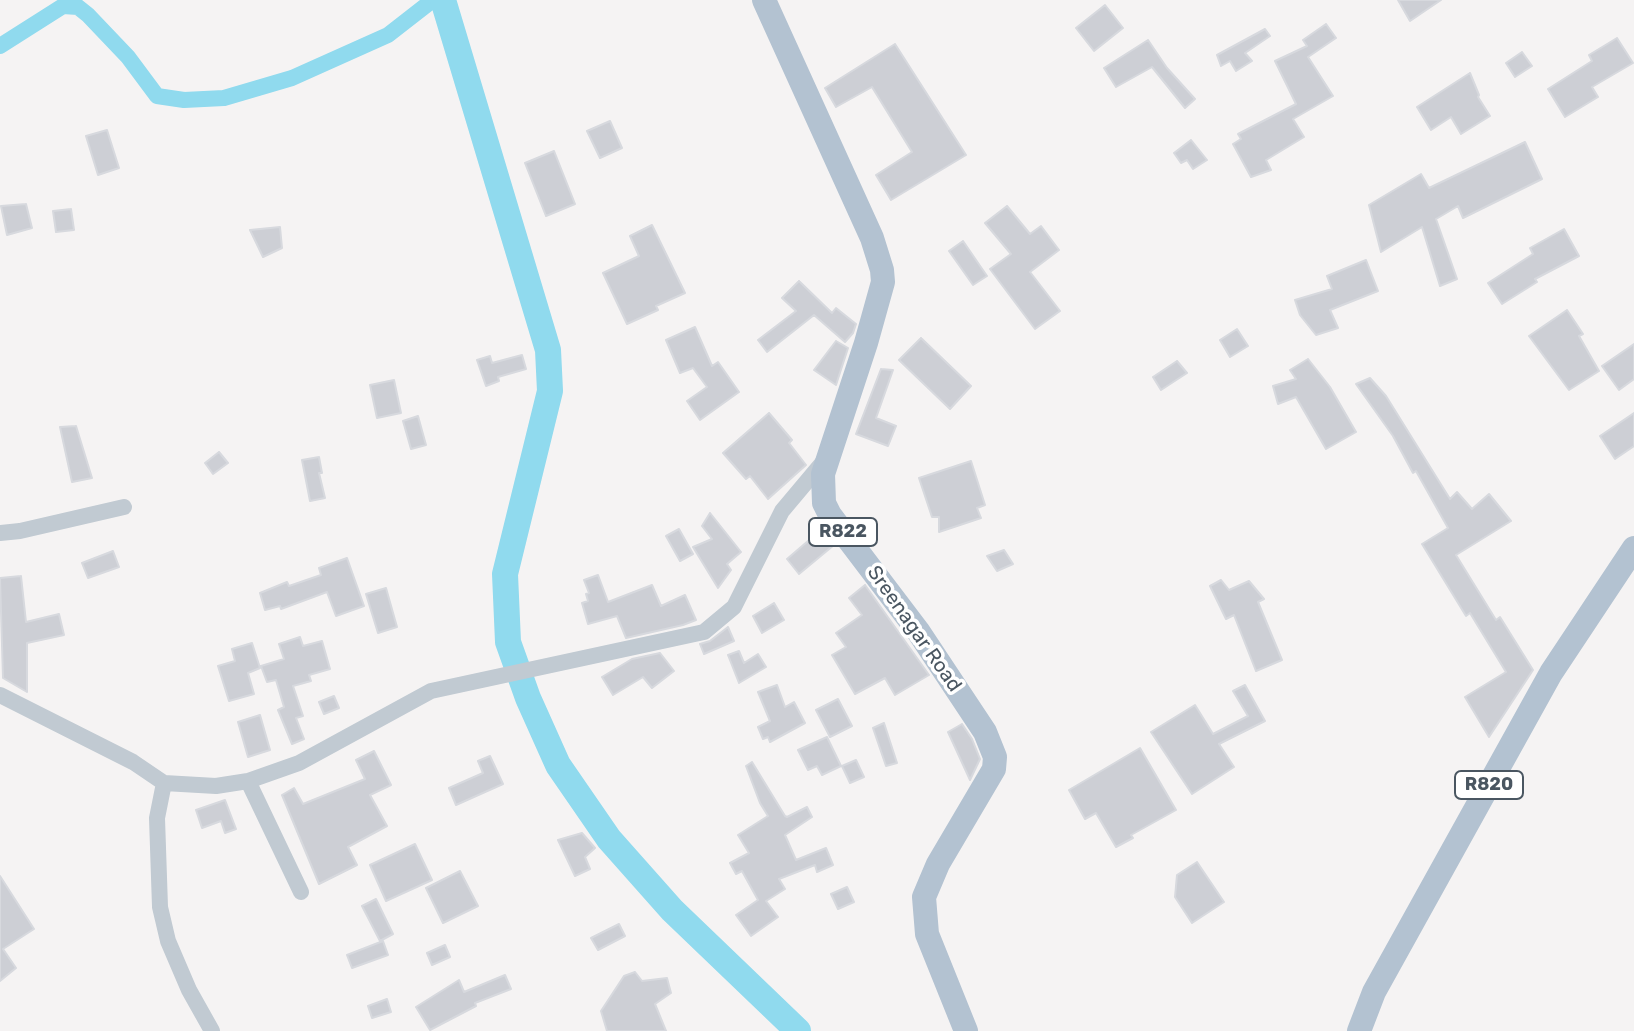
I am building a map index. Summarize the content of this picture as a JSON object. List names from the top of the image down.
{
  "streets": {
    "main road": ["R822", "Sreenagar Road", "R820"]
  }
}
